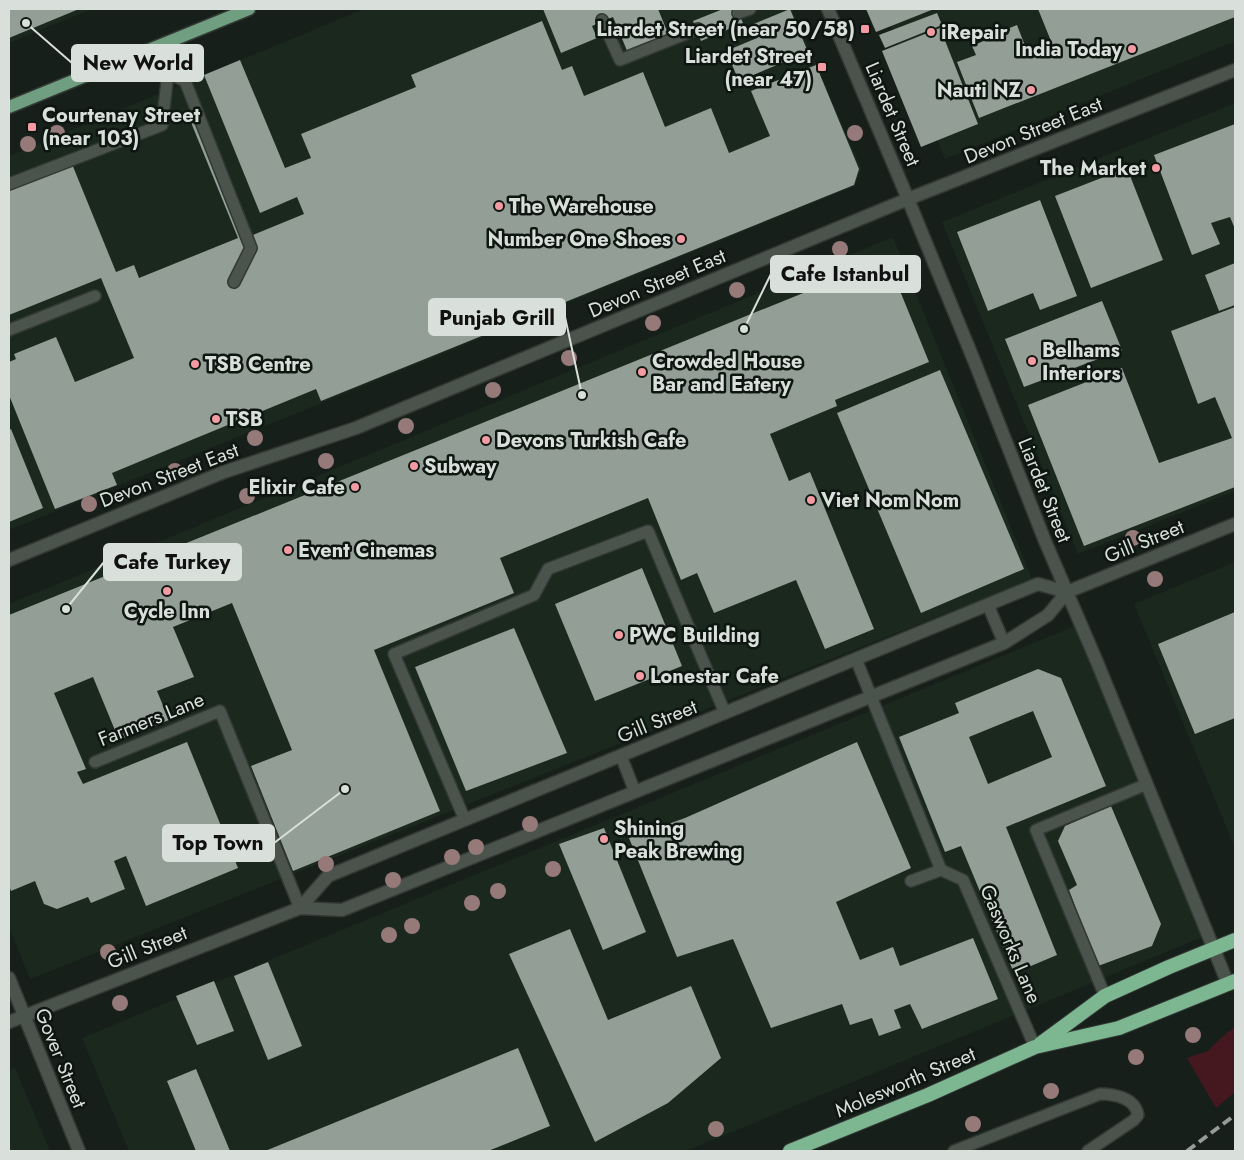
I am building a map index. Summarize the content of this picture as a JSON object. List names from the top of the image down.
{
  "streets": {
    "highway": ["Molesworth Street"],
    "street": [
      "Liardet Street",
      "Devon Street East",
      "Gill Street",
      "Gover Street"
    ],
    "lane": ["Farmers Lane", "Gasworks Lane"]
  },
  "crossings": [
    ["Liardet Street", "Devon Street East"],
    ["Liardet Street", "Gill Street"],
    ["Liardet Street", "Molesworth Street"],
    ["Gill Street", "Farmers Lane"],
    ["Gill Street", "Gover Street"],
    ["Gasworks Lane", "Molesworth Street"]
  ],
  "places": {
    "other": [
      "New World",
      "iRepair",
      "India Today",
      "Nauti NZ",
      "The Market",
      "The Warehouse",
      "Number One Shoes",
      "Cafe Istanbul",
      "Belhams Interiors",
      "TSB Centre",
      "Crowded House Bar and Eatery",
      "Punjab Grill",
      "TSB",
      "Devons Turkish Cafe",
      "Subway",
      "Elixir Cafe",
      "Viet Nom Nom",
      "Event Cinemas",
      "Cycle Inn",
      "Cafe Turkey",
      "PWC Building",
      "Lonestar Cafe",
      "Top Town",
      "Shining Peak Brewing"
    ],
    "transit": ["Liardet Street (near 50/58)", "Liardet Street (near 47)", "Courtenay Street (near 103)"]
  }
}
